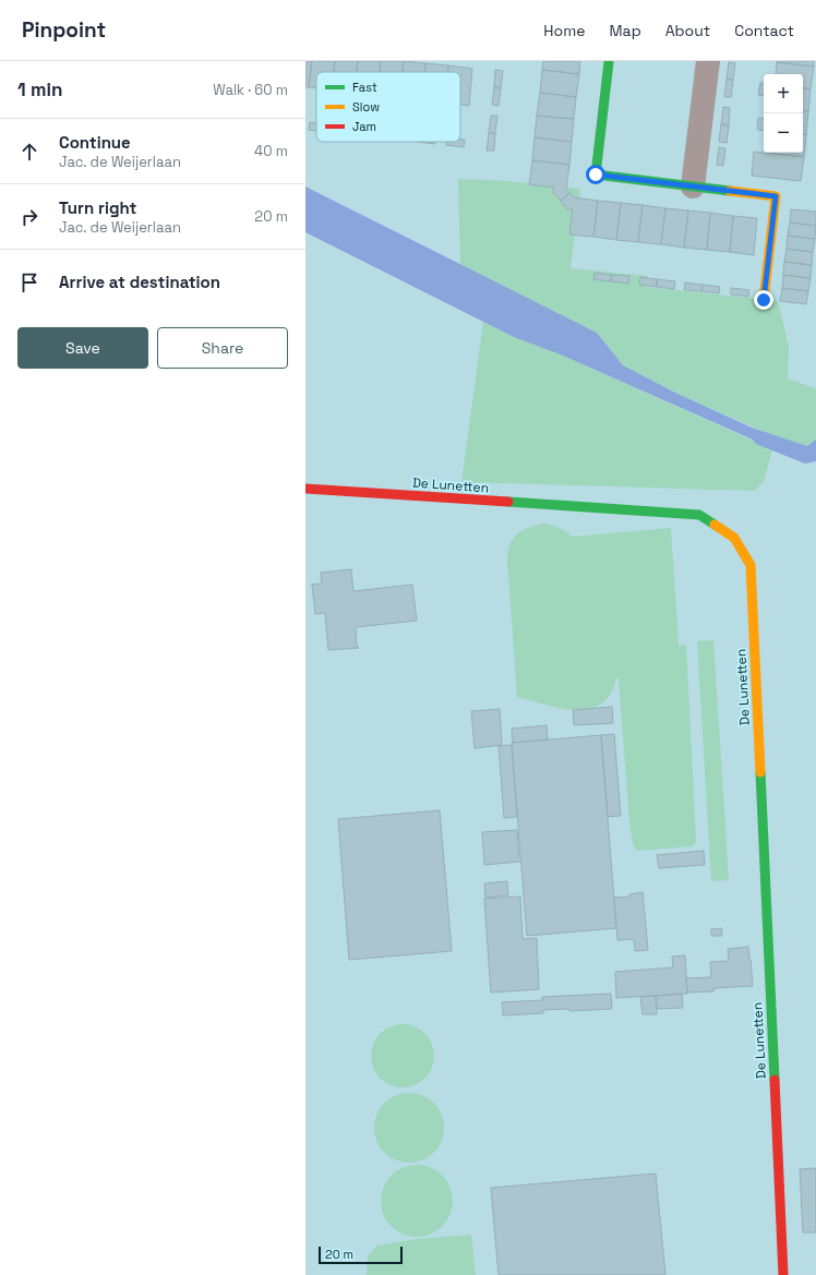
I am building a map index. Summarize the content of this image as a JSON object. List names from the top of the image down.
{
  "streets": {
    "street": ["De Lunetten"]
  },
  "legend": ["Fast", "Slow", "Jam"],
  "scale_bar": "20 m",
  "page": {
    "header": "Pinpoint",
    "nav": [
      "Home",
      "Map",
      "About",
      "Contact"
    ],
    "heading": ["1 min", "Walk · 60 m"],
    "map_buttons": ["+", "−"],
    "list": [
      ["Continue", "Jac. de Weijerlaan", "40 m"],
      ["Turn right", "Jac. de Weijerlaan", "20 m"],
      "Arrive at destination"
    ],
    "buttons": ["Save", "Share"],
    "scale": "20 m"
  }
}
